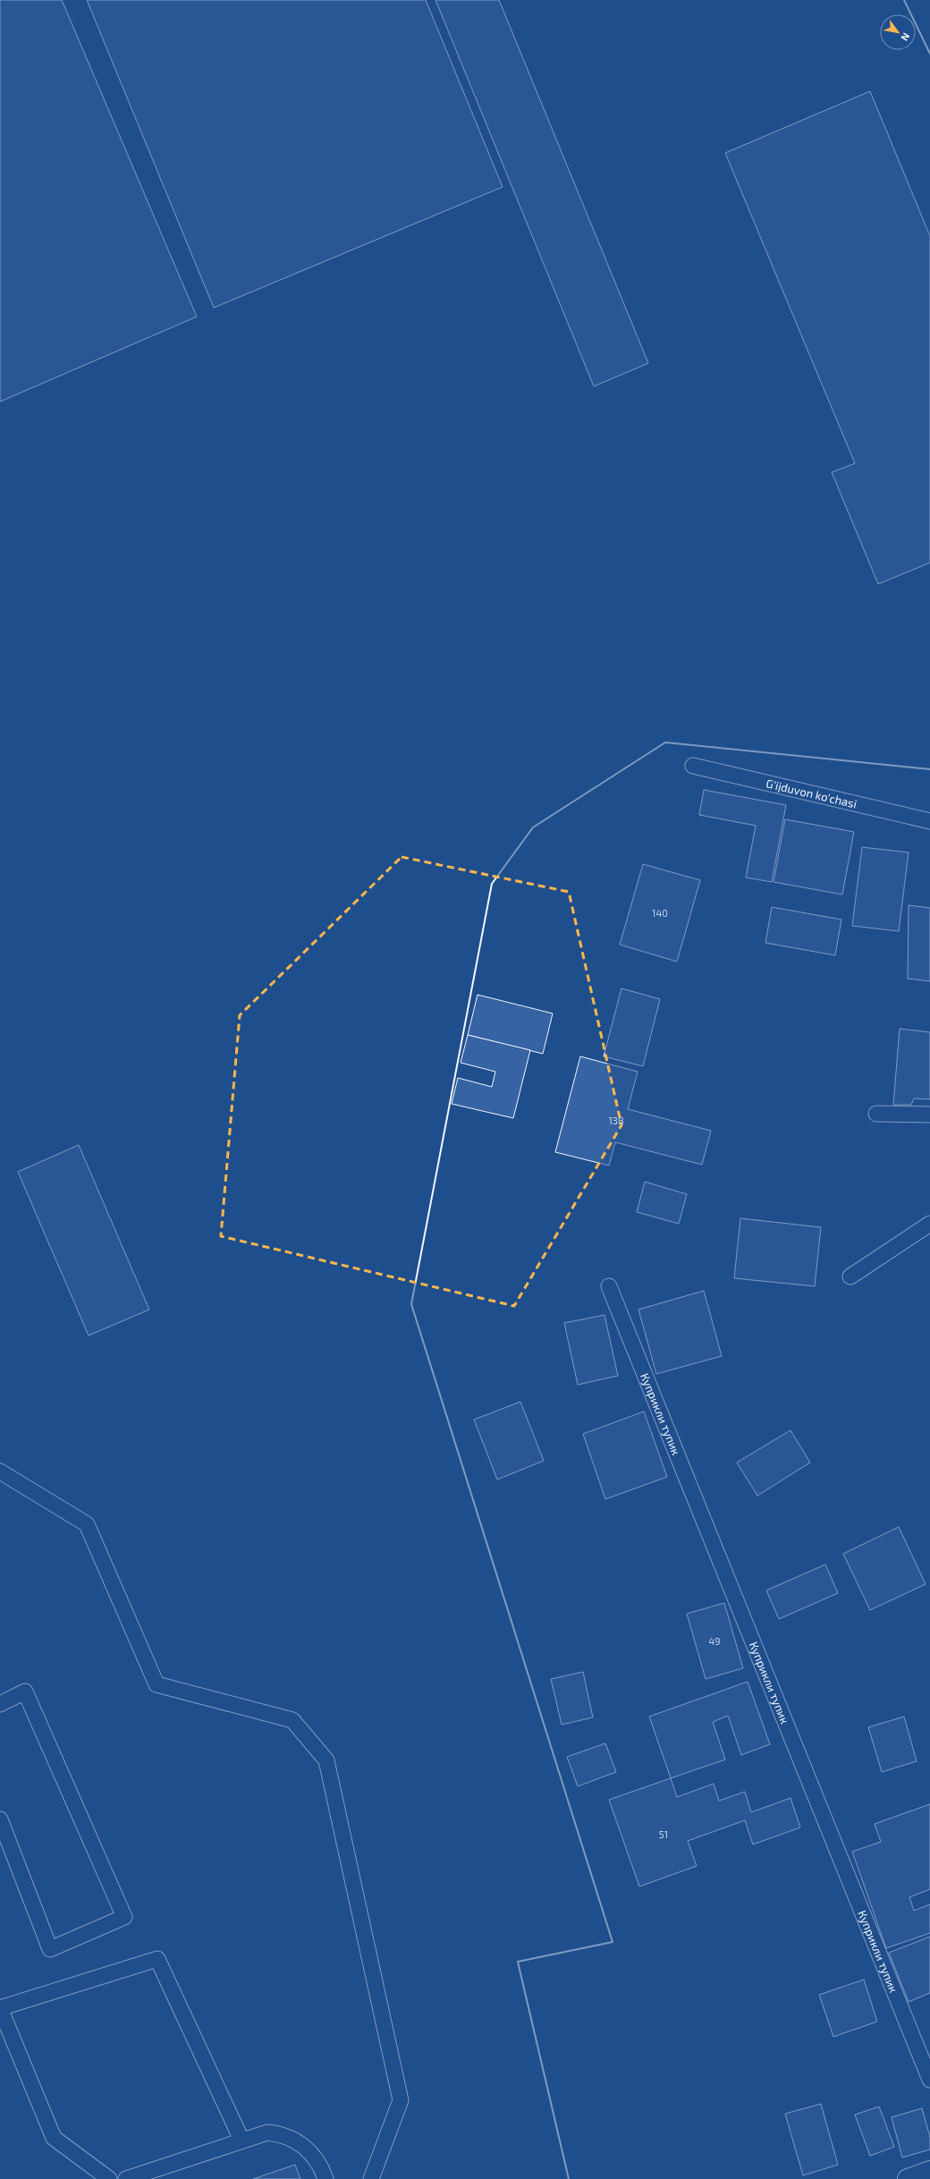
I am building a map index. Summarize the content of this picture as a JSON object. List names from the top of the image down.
{
  "streets": {
    "lane": ["G'ijduvon ko'chasi", "Куприкли тупик"]
  },
  "house_numbers": [
    "140",
    "138",
    "49",
    "51"
  ],
  "north": "bottom right"
}
